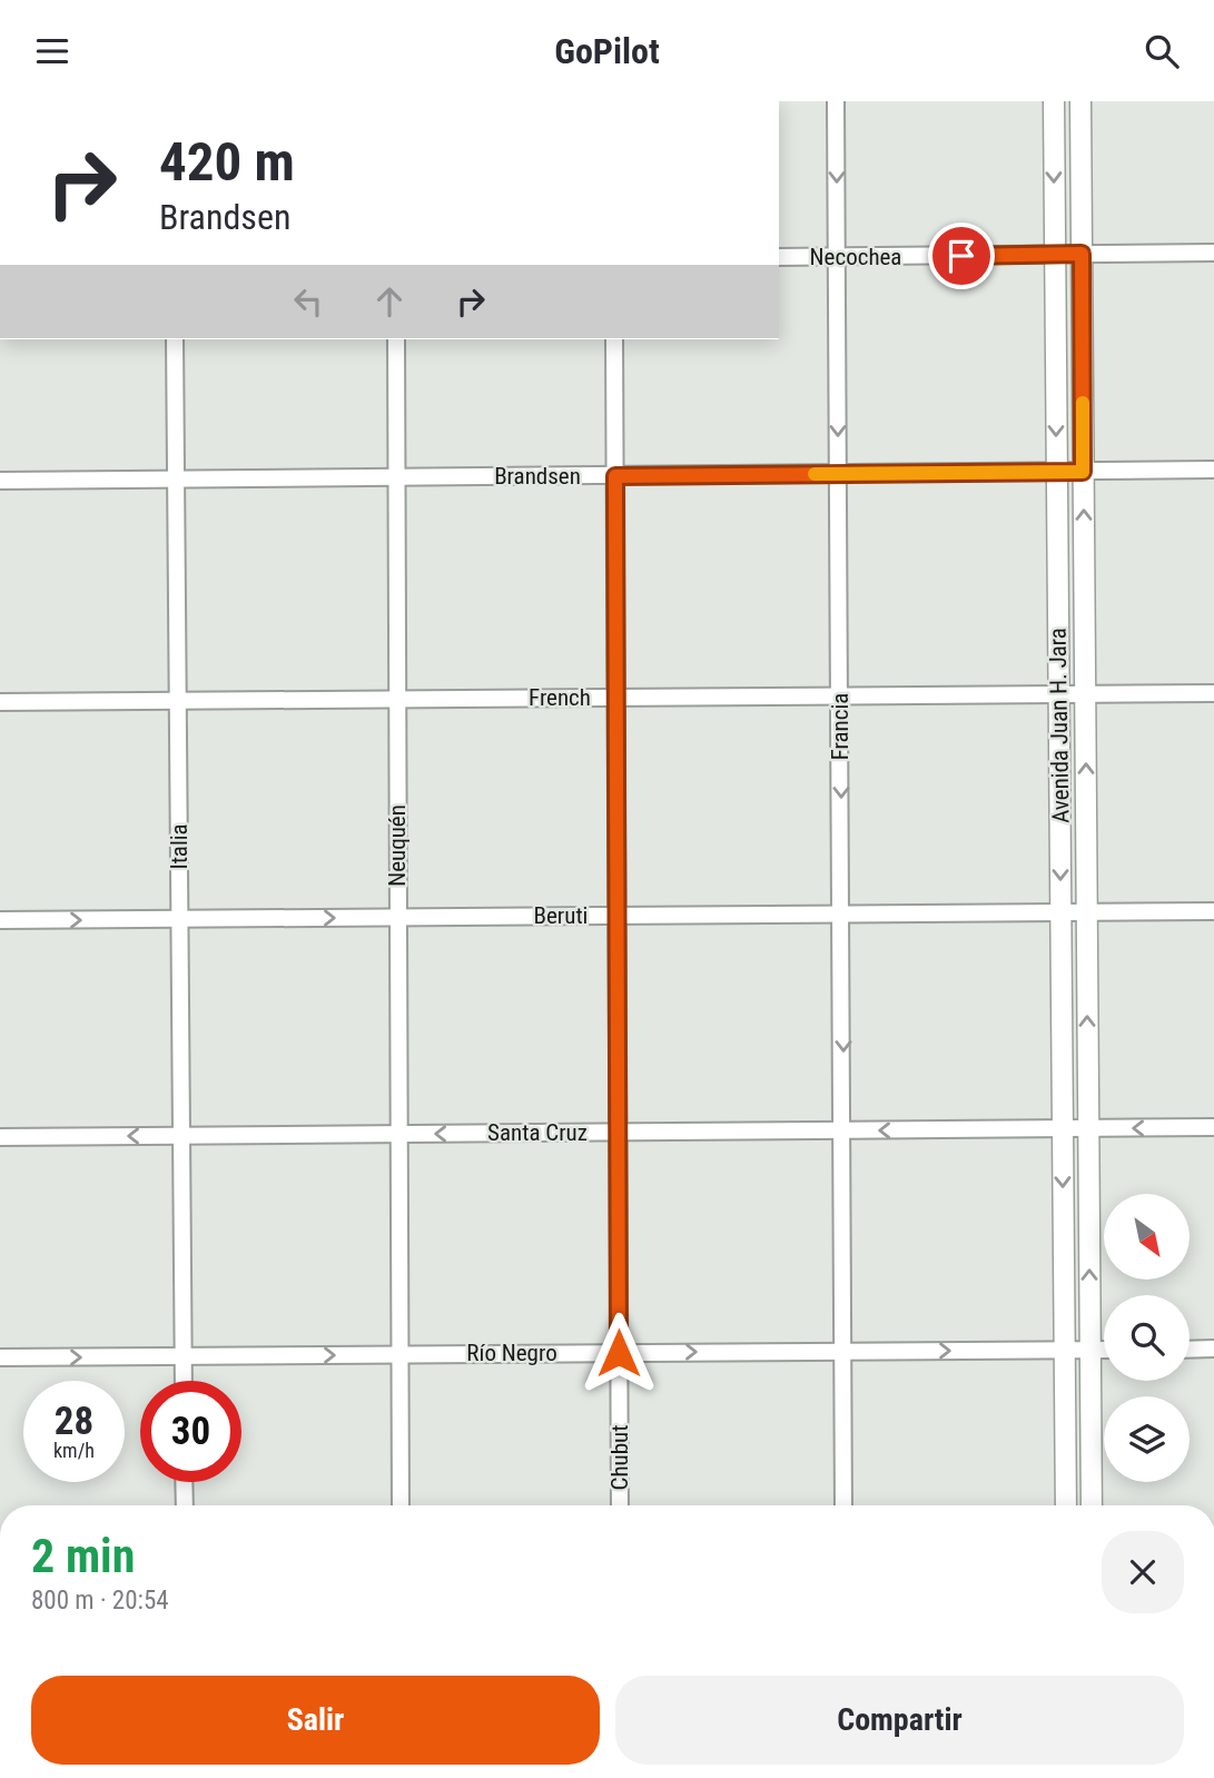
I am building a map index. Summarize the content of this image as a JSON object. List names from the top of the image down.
{
  "streets": {
    "main road": ["Avenida Juan H. Jara"],
    "street": [
      "Necochea",
      "Brandsen",
      "French",
      "Francia",
      "Neuquén",
      "Italia",
      "Beruti",
      "Santa Cruz",
      "Río Negro",
      "Chubut"
    ]
  },
  "crossings": [
    ["Necochea", "Avenida Juan H. Jara"],
    ["Necochea", "Francia"],
    ["Brandsen", "Avenida Juan H. Jara"],
    ["Brandsen", "Francia"],
    ["Brandsen", "Neuquén"],
    ["Brandsen", "Italia"],
    ["Brandsen", "Chubut"],
    ["French", "Avenida Juan H. Jara"],
    ["French", "Francia"],
    ["French", "Neuquén"],
    ["French", "Italia"],
    ["French", "Chubut"],
    ["Avenida Juan H. Jara", "Beruti"],
    ["Avenida Juan H. Jara", "Santa Cruz"],
    ["Avenida Juan H. Jara", "Río Negro"],
    ["Francia", "Beruti"],
    ["Francia", "Santa Cruz"],
    ["Francia", "Río Negro"],
    ["Neuquén", "Beruti"],
    ["Neuquén", "Santa Cruz"],
    ["Neuquén", "Río Negro"],
    ["Italia", "Beruti"],
    ["Italia", "Santa Cruz"],
    ["Italia", "Río Negro"],
    ["Beruti", "Chubut"],
    ["Santa Cruz", "Chubut"],
    ["Río Negro", "Chubut"]
  ],
  "one_way": ["Francia", "Santa Cruz", "Río Negro"],
  "north": "bottom right",
  "page": {
    "header": "GoPilot",
    "turn": ["420 m", "Brandsen"],
    "speed": "28 km/h",
    "limit": "30",
    "heading": ["2 min", "800 m · 20:54"],
    "buttons": ["Salir", "Compartir"]
  }
}
